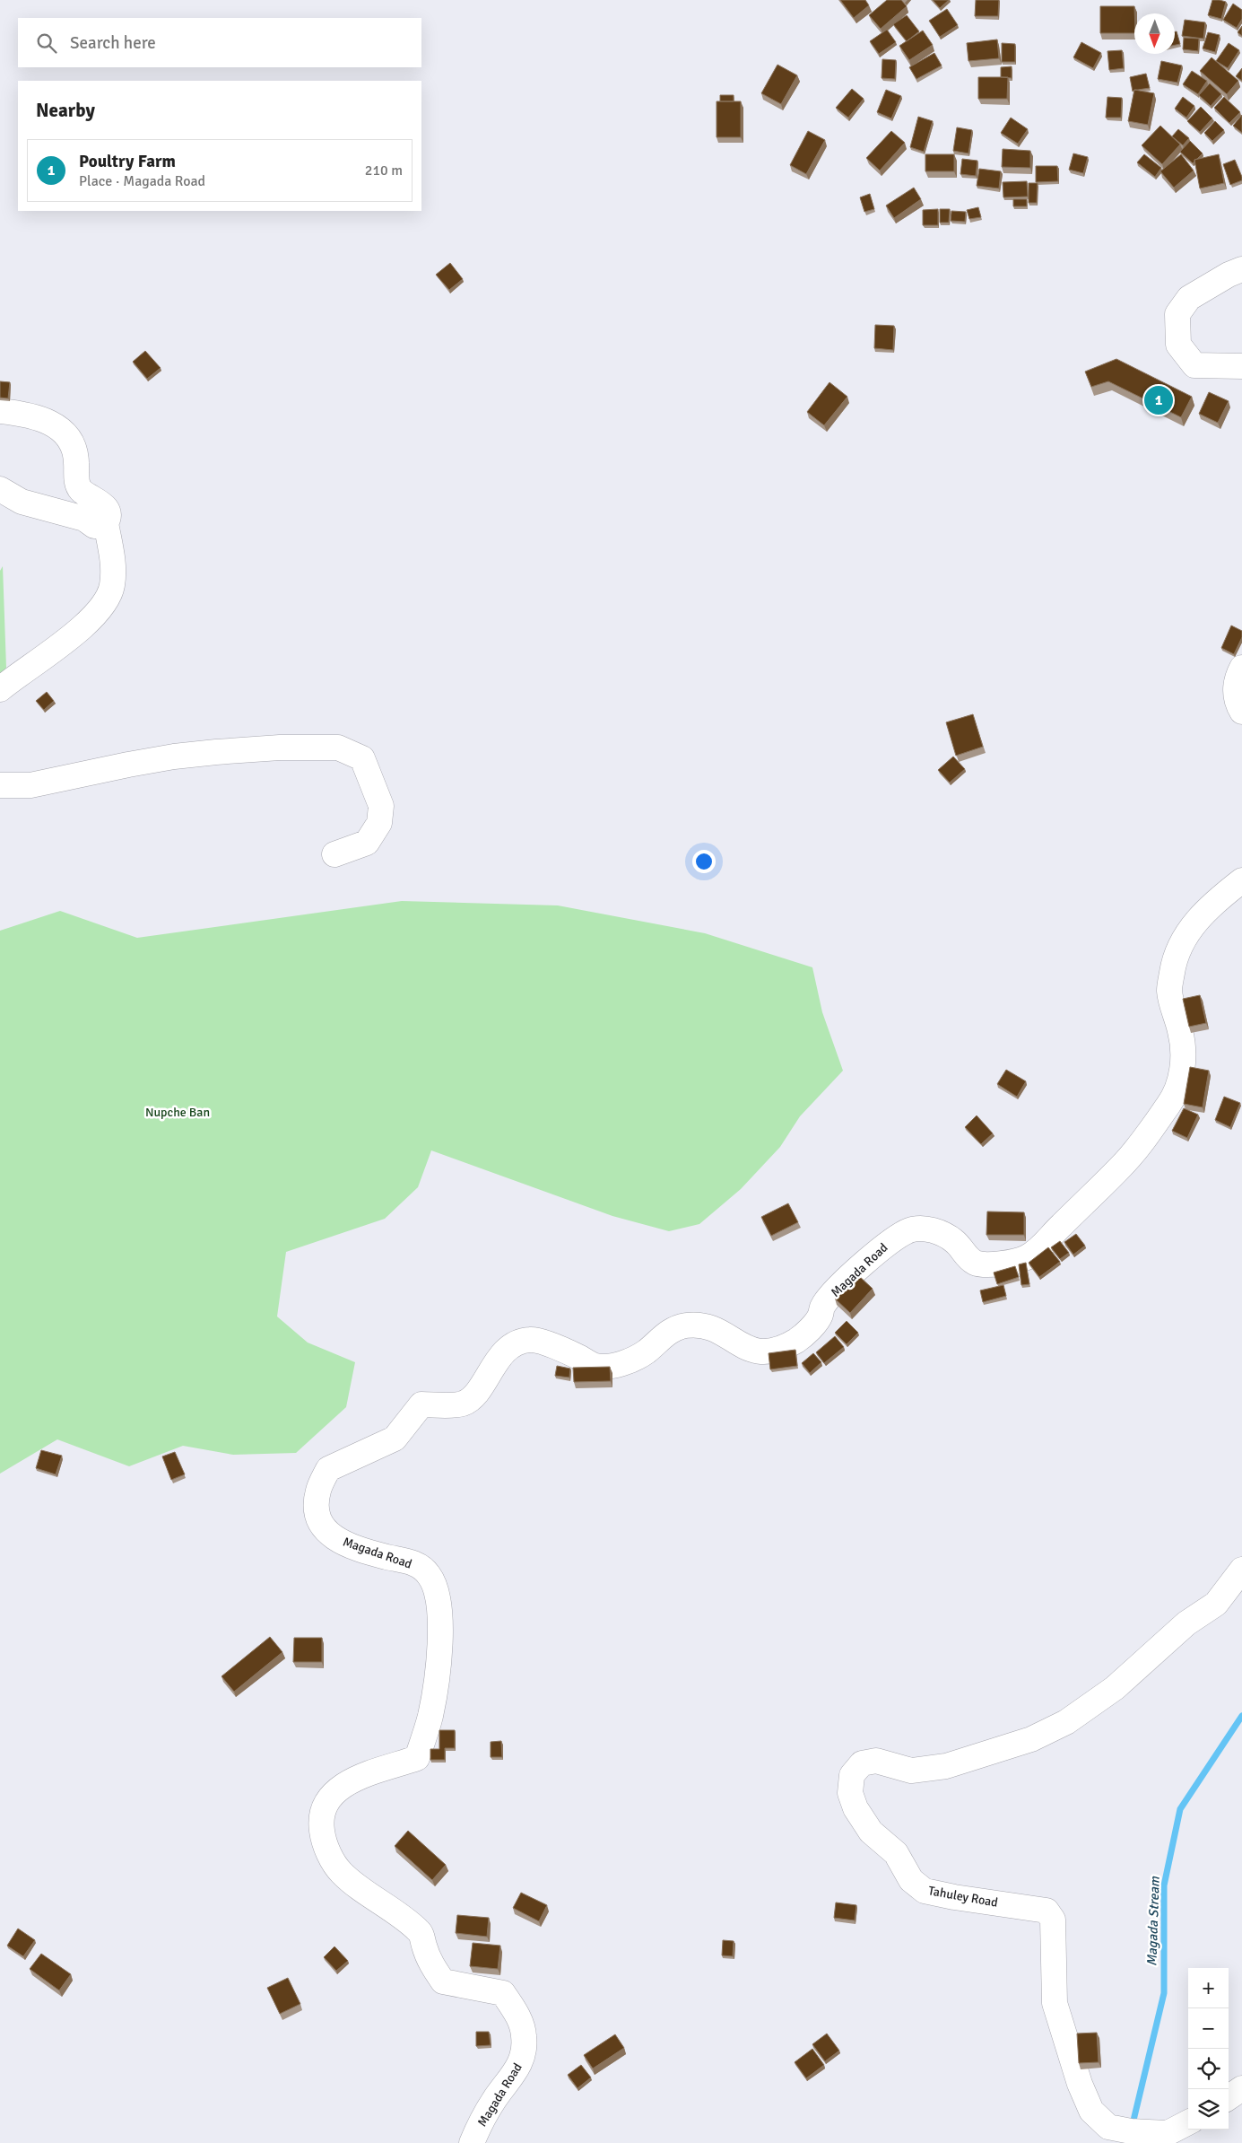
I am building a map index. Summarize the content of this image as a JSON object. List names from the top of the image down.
{
  "streets": {
    "street": ["Magada Road", "Tahuley Road"]
  },
  "water": ["Magada Stream"],
  "parks": ["Nupche Ban"],
  "north": "bottom",
  "page": {
    "search": "Search here",
    "heading": "Nearby",
    "list": [
      {
        "mark": "1",
        "name": "Poultry Farm",
        "note": "Place · Magada Road",
        "value": "210 m"
      }
    ],
    "pins": "1",
    "map_buttons": ["+", "−"]
  }
}
